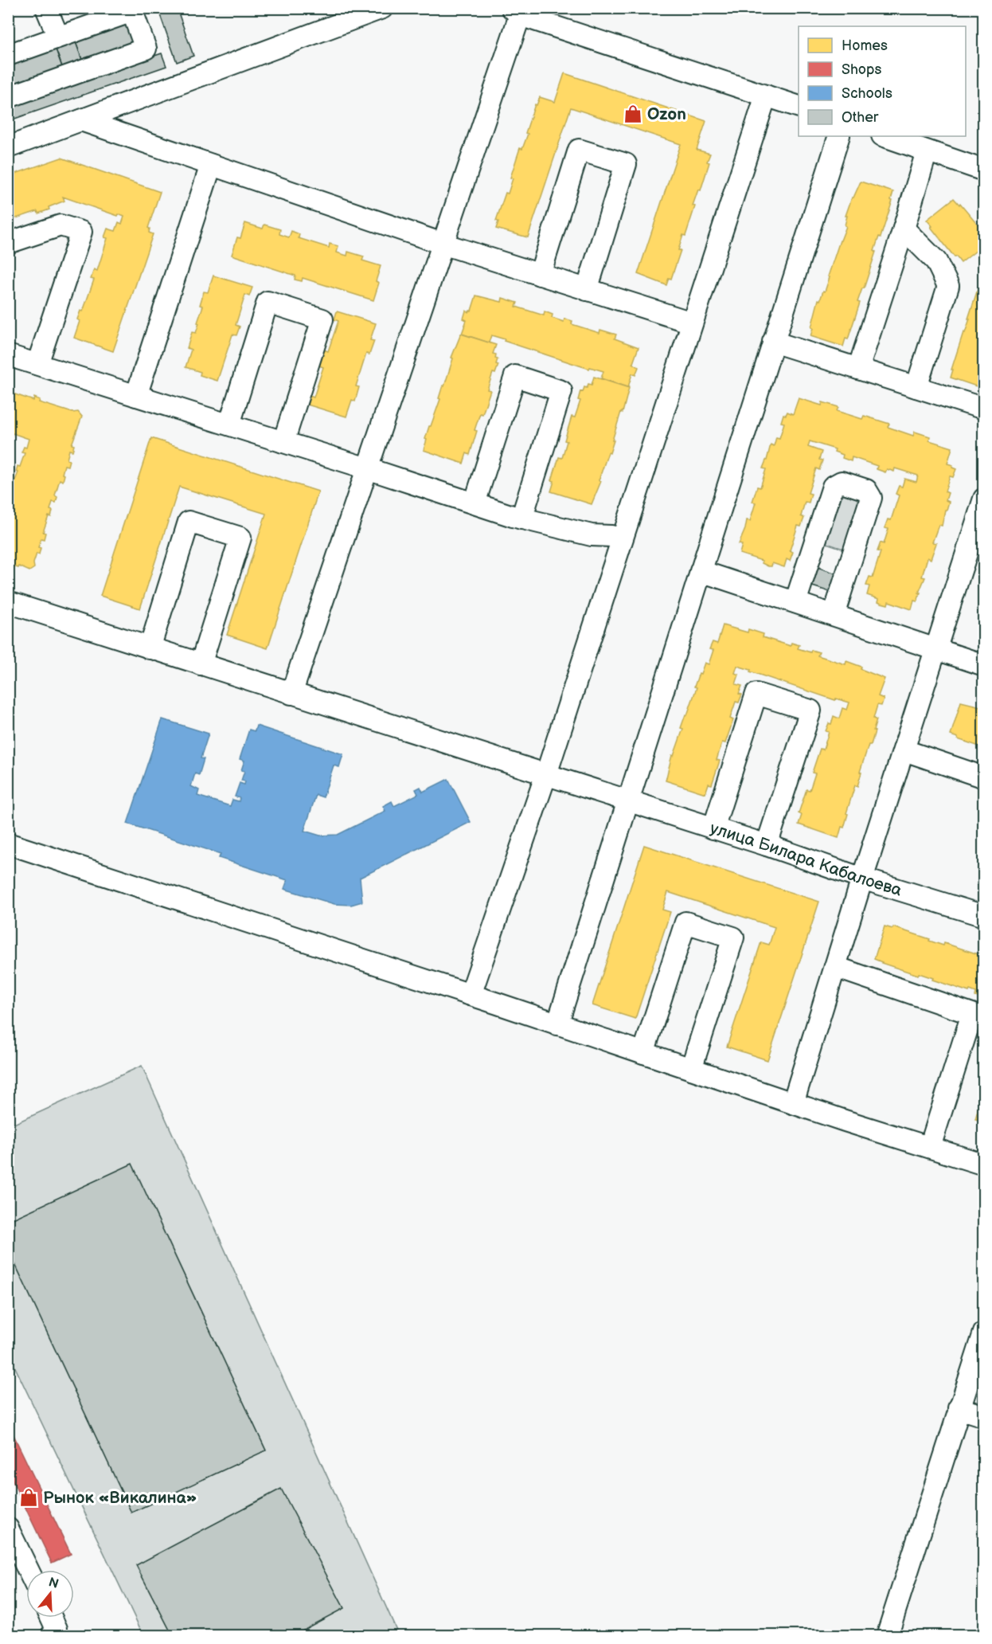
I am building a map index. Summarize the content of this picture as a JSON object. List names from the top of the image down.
{
  "streets": {
    "street": ["улица Билара Кабалоева"]
  },
  "places": {
    "shop": ["Ozon", "Рынок «Викалина»"]
  },
  "legend": [
    "Homes",
    "Shops",
    "Schools",
    "Other"
  ],
  "north": "top"
}
